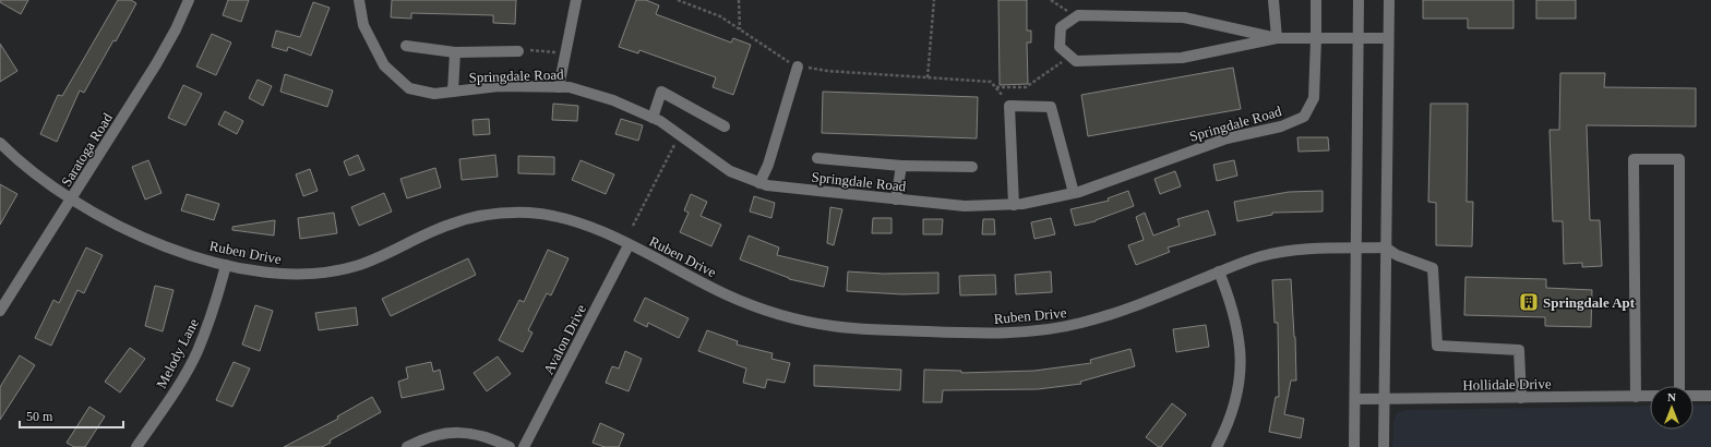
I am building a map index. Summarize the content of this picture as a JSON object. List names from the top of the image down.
{
  "streets": {
    "street": [
      "Springdale Road",
      "Saratoga Road",
      "Ruben Drive",
      "Avalon Drive",
      "Melody Lane",
      "Hollidale Drive"
    ]
  },
  "crossings": [
    ["Saratoga Road", "Ruben Drive"],
    ["Ruben Drive", "Avalon Drive"],
    ["Ruben Drive", "Melody Lane"]
  ],
  "places": {
    "building": ["Springdale Apt"]
  },
  "scale_bar": "50 m",
  "north": "top"
}
